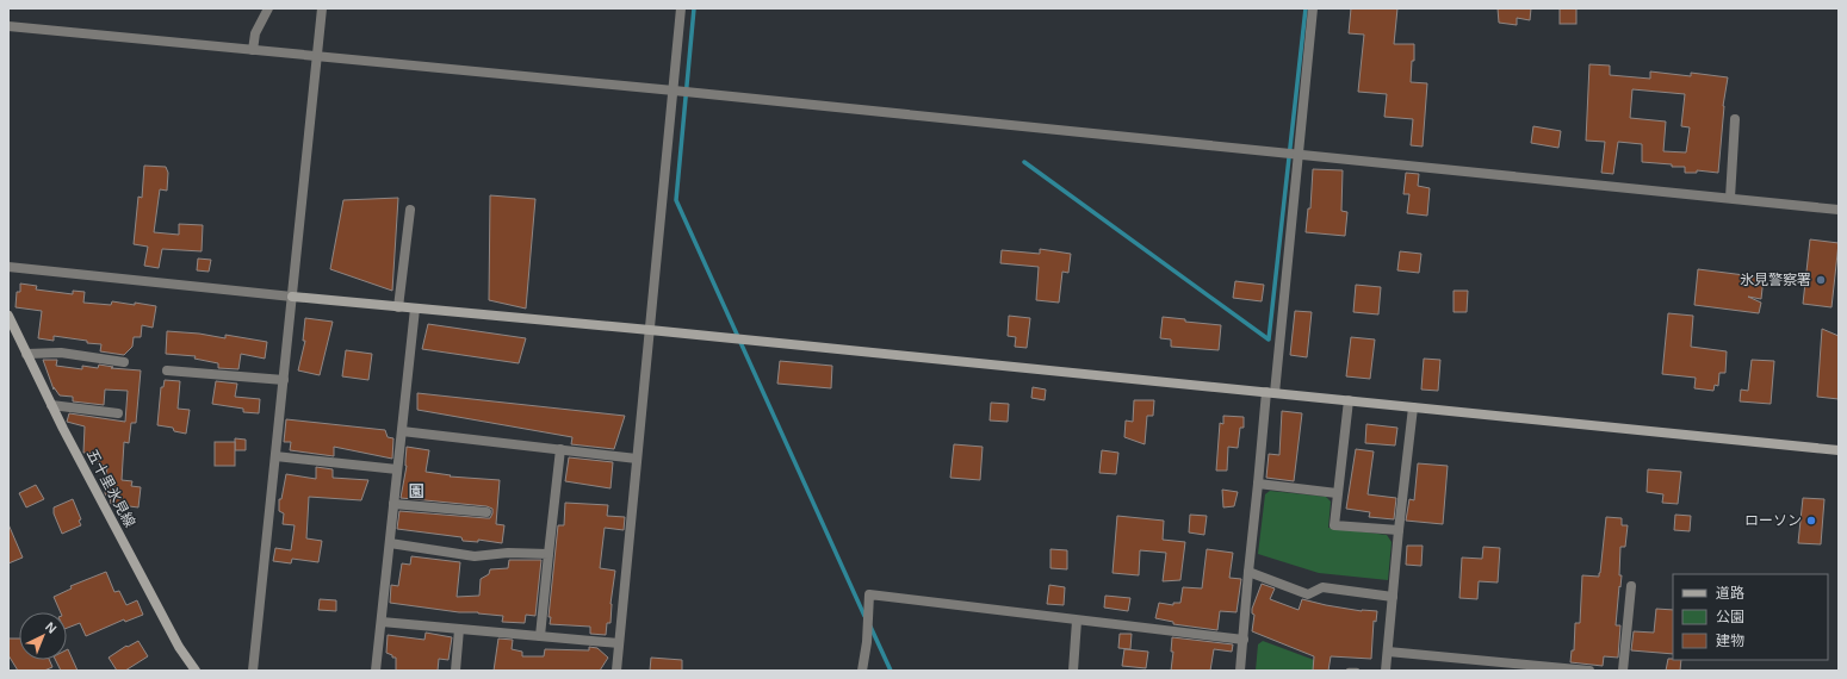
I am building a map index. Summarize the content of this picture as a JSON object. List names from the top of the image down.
{
  "streets": {
    "street": ["五十里氷見線"]
  },
  "districts": ["園"],
  "places": ["氷見警察署", "ローソン"],
  "legend": ["道路", "公園", "建物"],
  "north": "top right"
}
